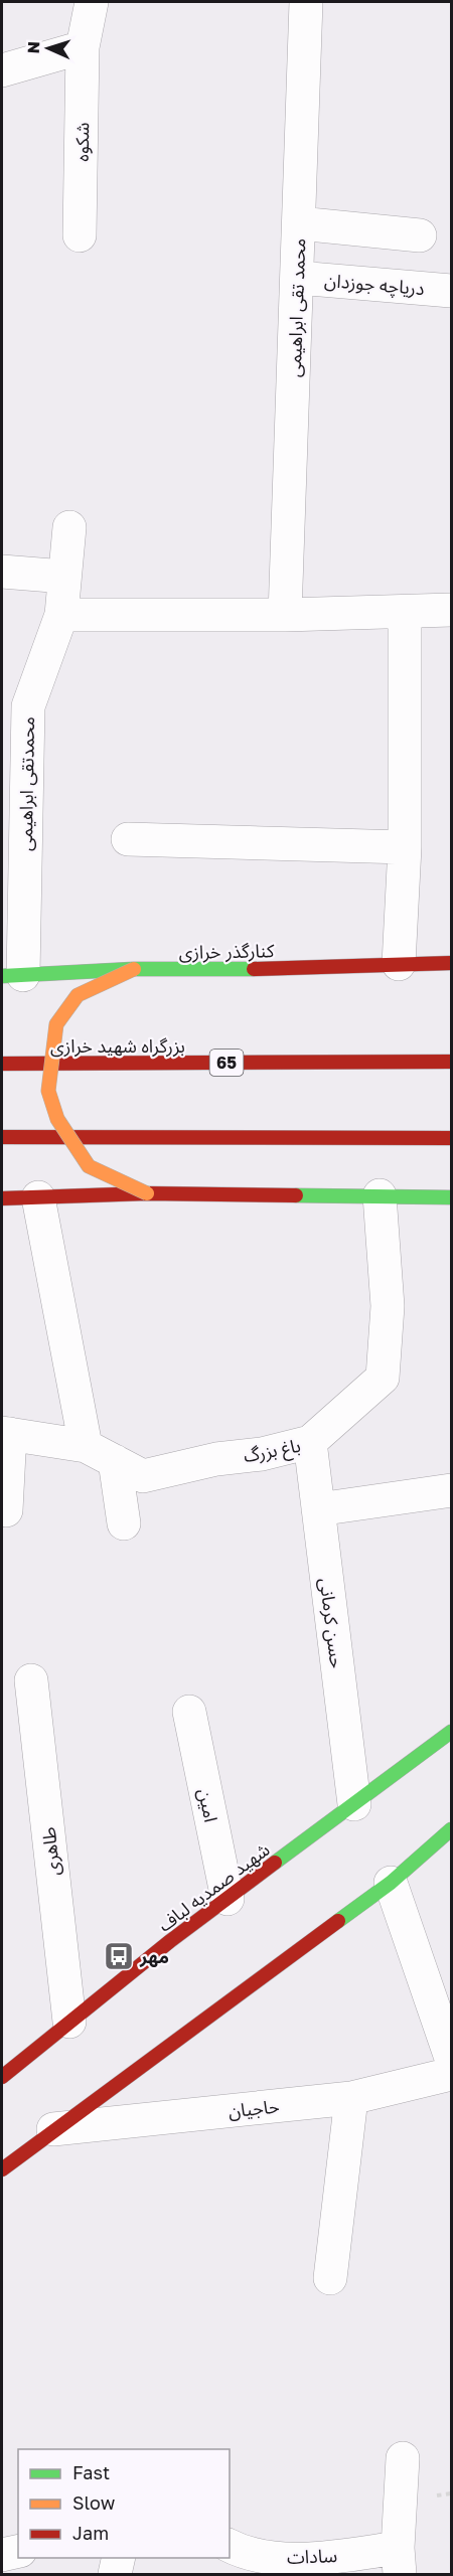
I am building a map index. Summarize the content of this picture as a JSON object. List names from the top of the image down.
{
  "streets": {
    "main road": [
      "کنارگذر خرازی",
      "بزرگراه شهید خرازی",
      "65",
      "شهید صمدیه لباف"
    ],
    "street": [
      "شکوه",
      "دریاچه جوزدان",
      "محمد تقی ابراهیمی",
      "محمدتقی ابراهیمی",
      "باغ بزرگ",
      "حسن کرمانی",
      "امین",
      "طاهری",
      "حاجیان",
      "سادات"
    ]
  },
  "crossings": [
    ["دریاچه جوزدان", "محمد تقی ابراهیمی"],
    ["محمدتقی ابراهیمی", "کنارگذر خرازی"],
    ["باغ بزرگ", "حسن کرمانی"],
    ["حسن کرمانی", "شهید صمدیه لباف"],
    ["امین", "شهید صمدیه لباف"],
    ["طاهری", "شهید صمدیه لباف"]
  ],
  "places": {
    "bus stop": ["مهر"]
  },
  "legend": ["Fast", "Slow", "Jam"],
  "north": "left"
}
